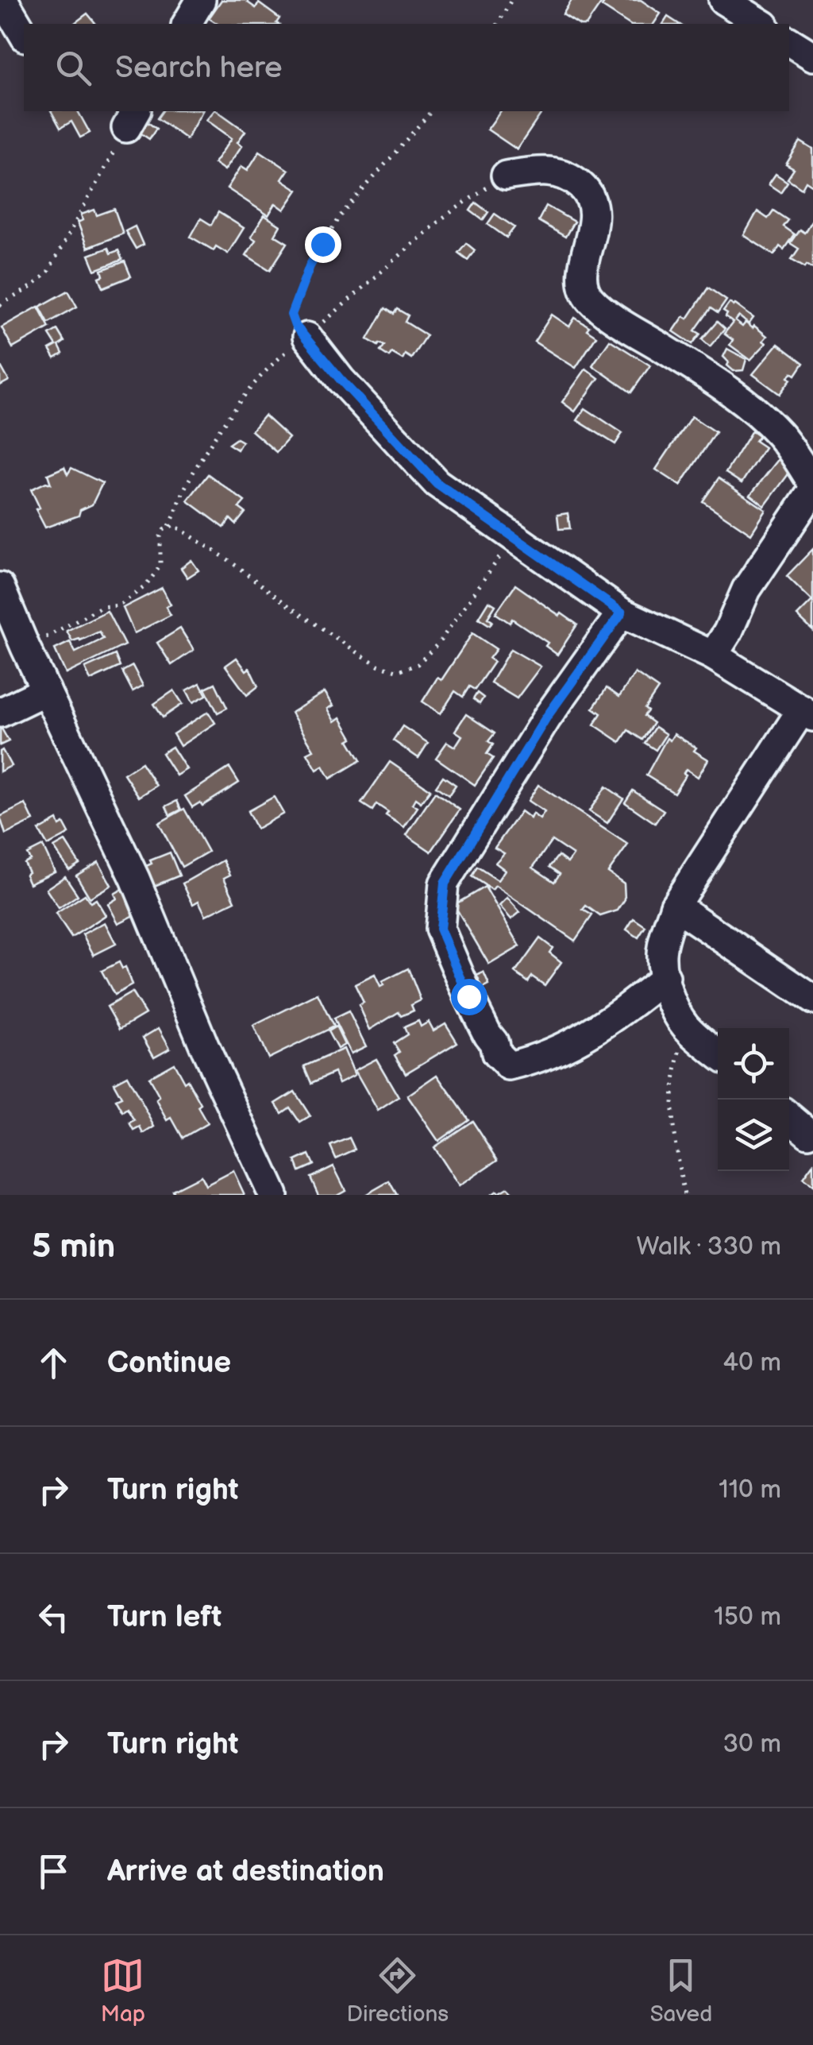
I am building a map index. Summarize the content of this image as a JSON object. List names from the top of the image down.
{
  "page": {
    "search": "Search here",
    "heading": ["5 min", "Walk · 330 m"],
    "list": [
      ["Continue", "40 m"],
      ["Turn right", "110 m"],
      ["Turn left", "150 m"],
      ["Turn right", "30 m"],
      "Arrive at destination"
    ],
    "nav": ["Map", "Directions", "Saved"]
  }
}
